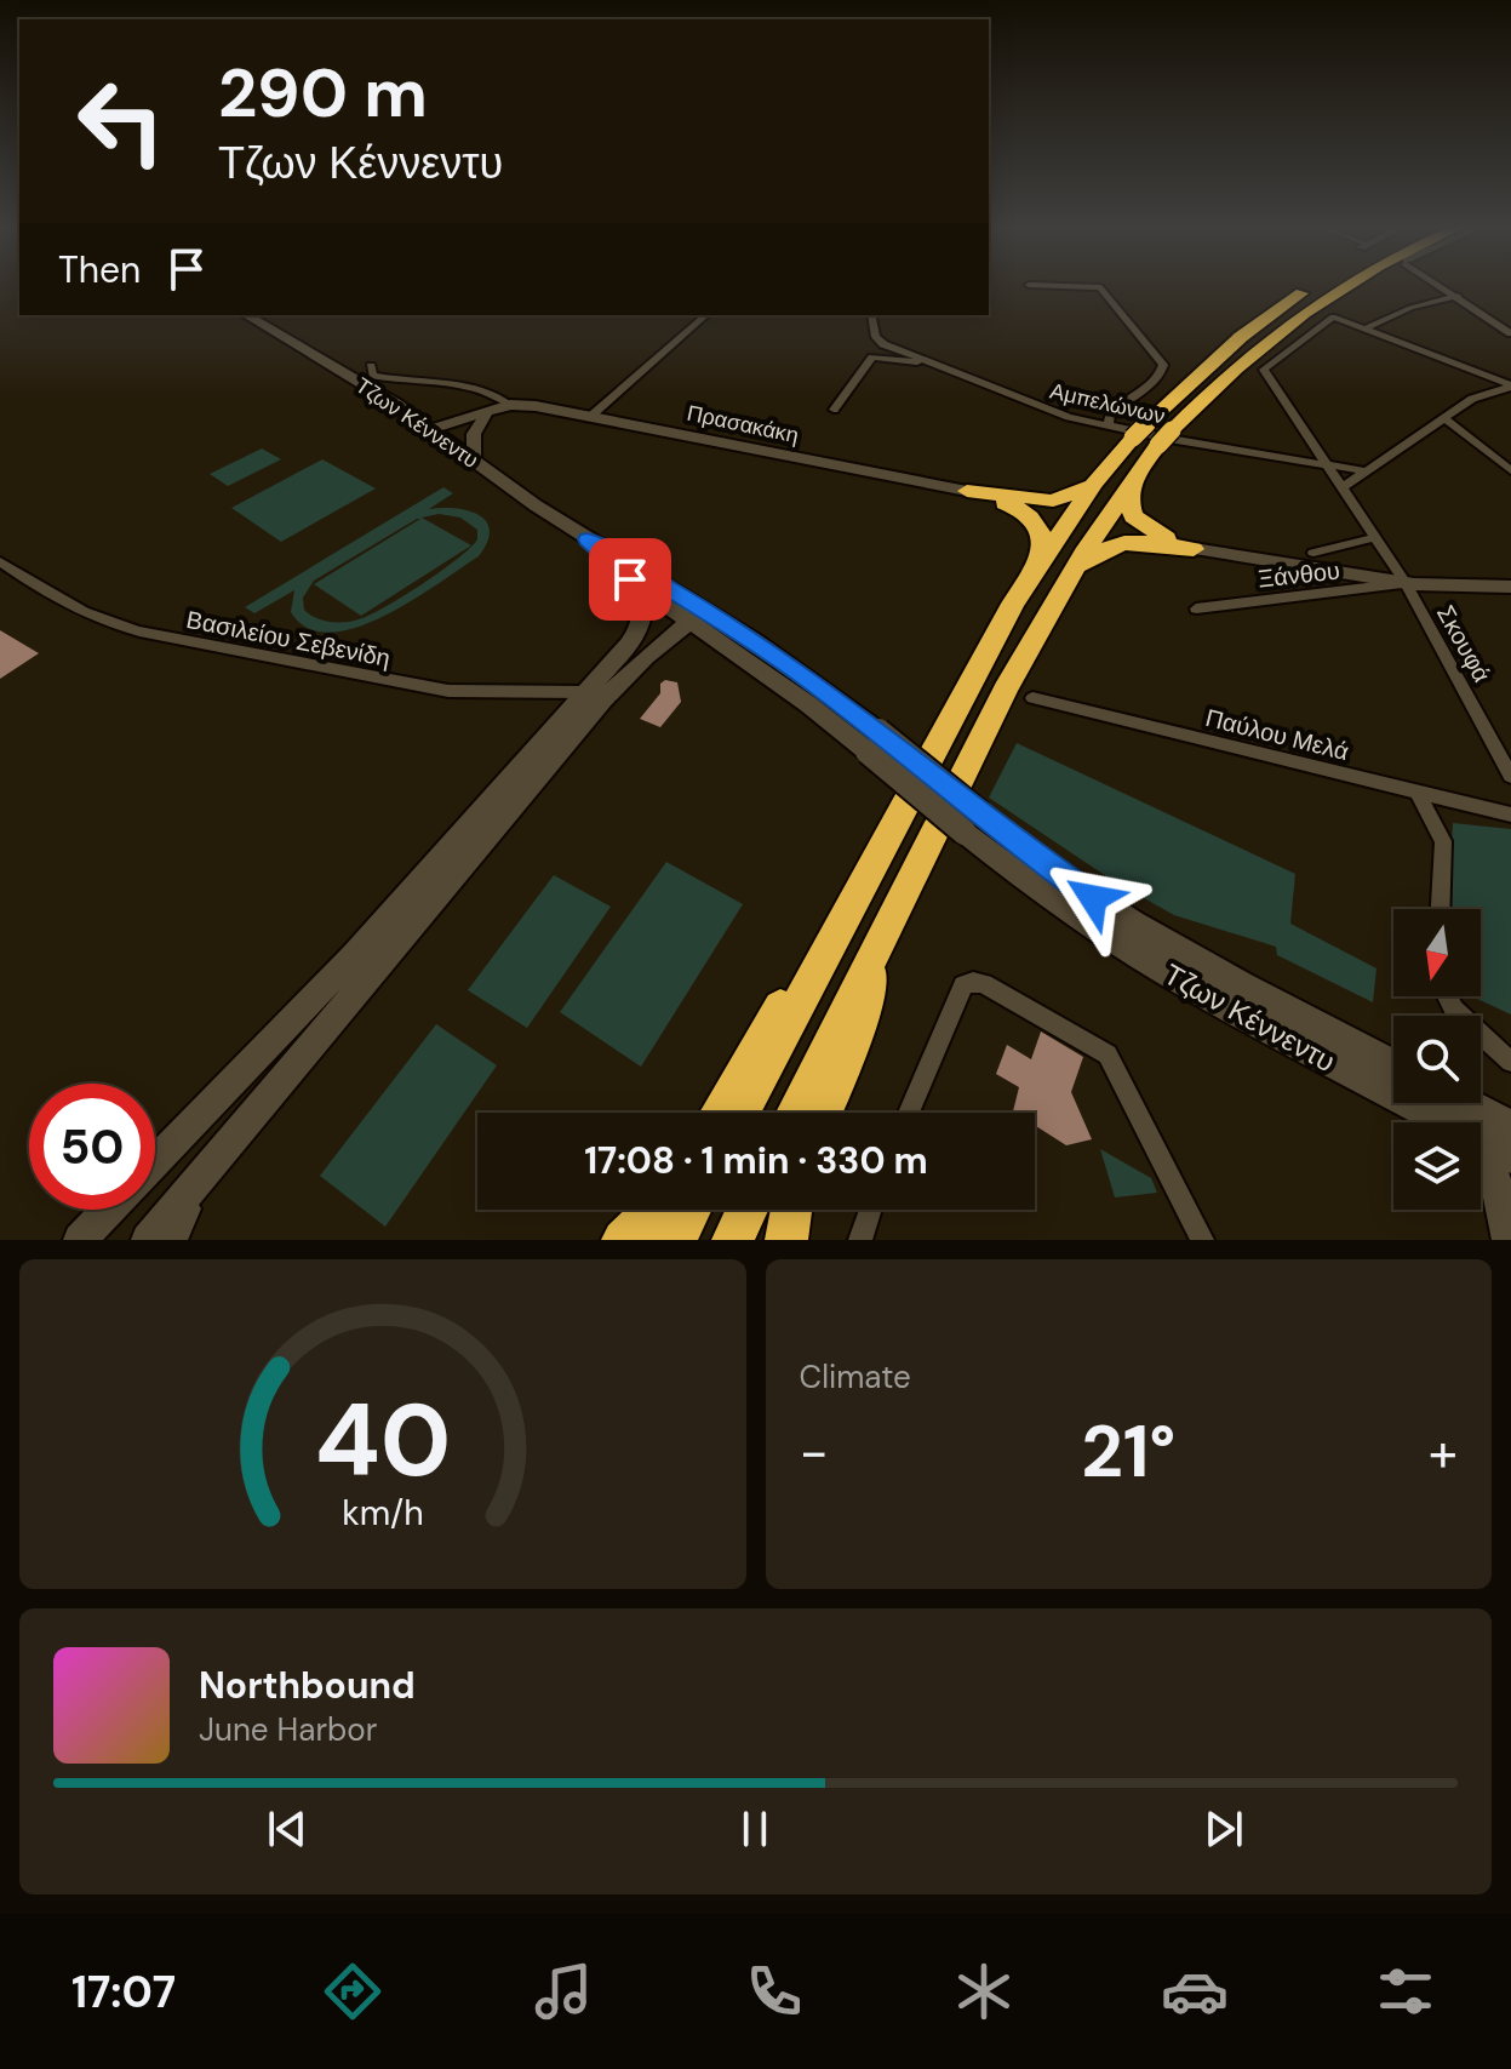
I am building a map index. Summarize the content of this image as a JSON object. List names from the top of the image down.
{
  "streets": {
    "main road": ["Τζων Κέννεντυ", "Πρασακάκη"],
    "street": [
      "Αμπελώνων",
      "Ξάνθου",
      "Βασιλείου Σεβενίδη",
      "Σκουφά",
      "Παύλου Μελά"
    ]
  },
  "crossings": [
    ["Αμπελώνων", "Σκουφά"],
    ["Ξάνθου", "Σκουφά"]
  ],
  "north": "bottom",
  "page": {
    "turn": ["290 m", "Τζων Κέννεντυ"],
    "then": "Then",
    "limit": "50",
    "trip": "17:08 · 1 min · 330 m",
    "tile": "Climate",
    "heat": ["−", "21°", "+"],
    "song": ["Northbound", "June Harbor"],
    "tabs": "17:07",
    "gauge": ["40", "km/h"]
  }
}
